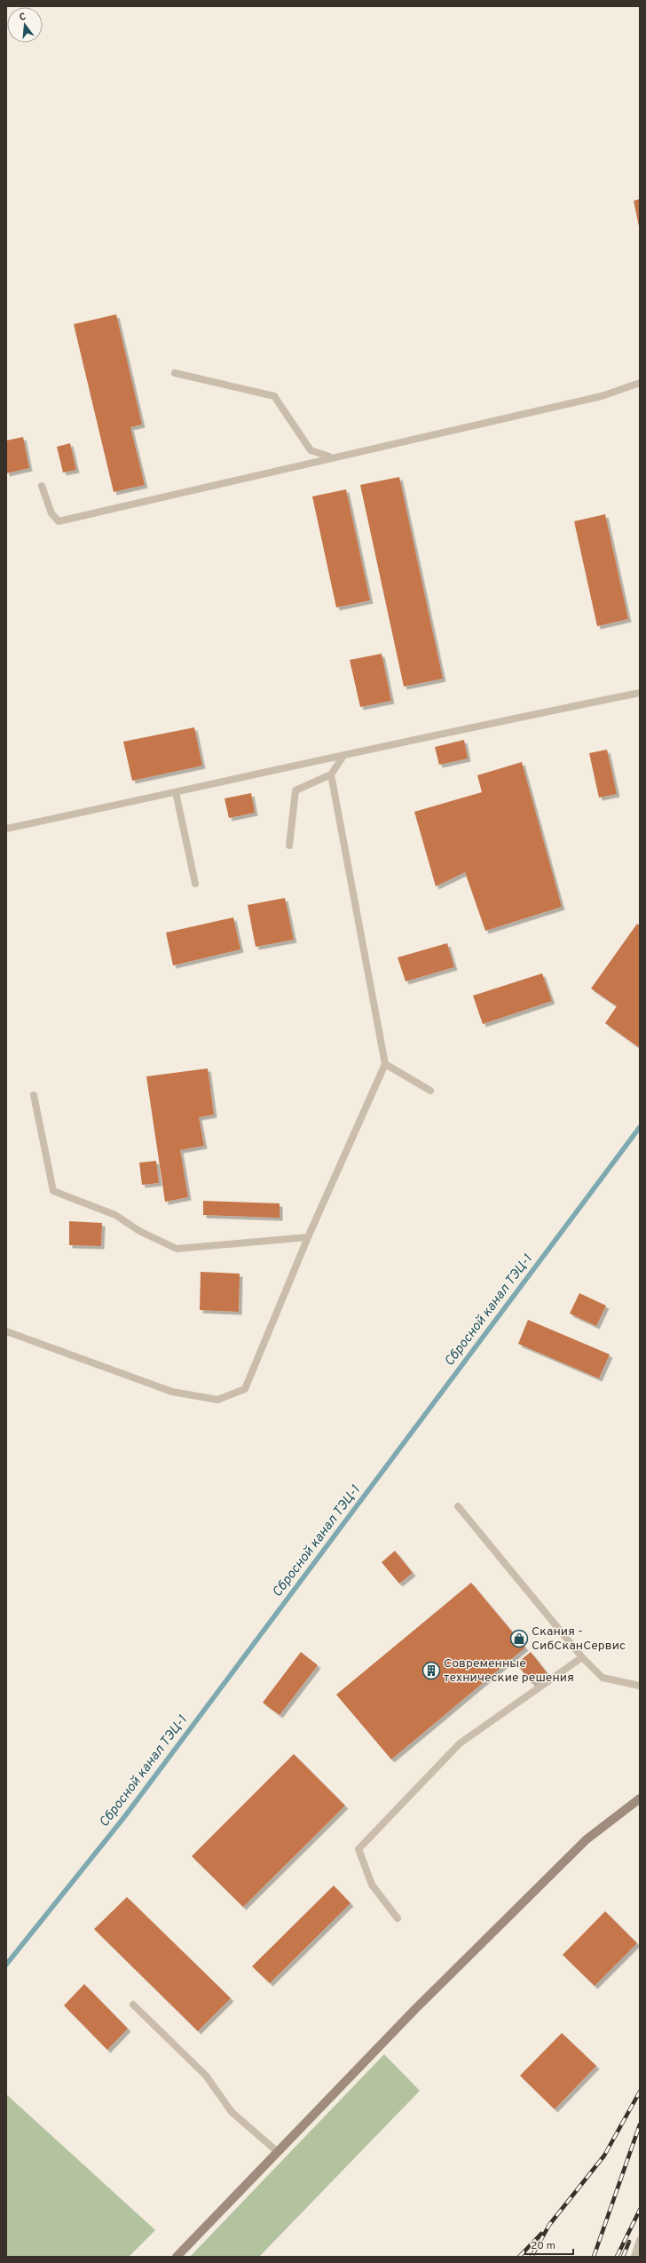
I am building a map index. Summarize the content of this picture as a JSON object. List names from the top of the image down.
{
  "water": ["Сбросной канал ТЭЦ-1"],
  "places": {
    "shop": ["Скания - СибСканСервис"],
    "building": ["Современные технические решения"]
  },
  "scale_bar": "20 m",
  "north": "top"
}
